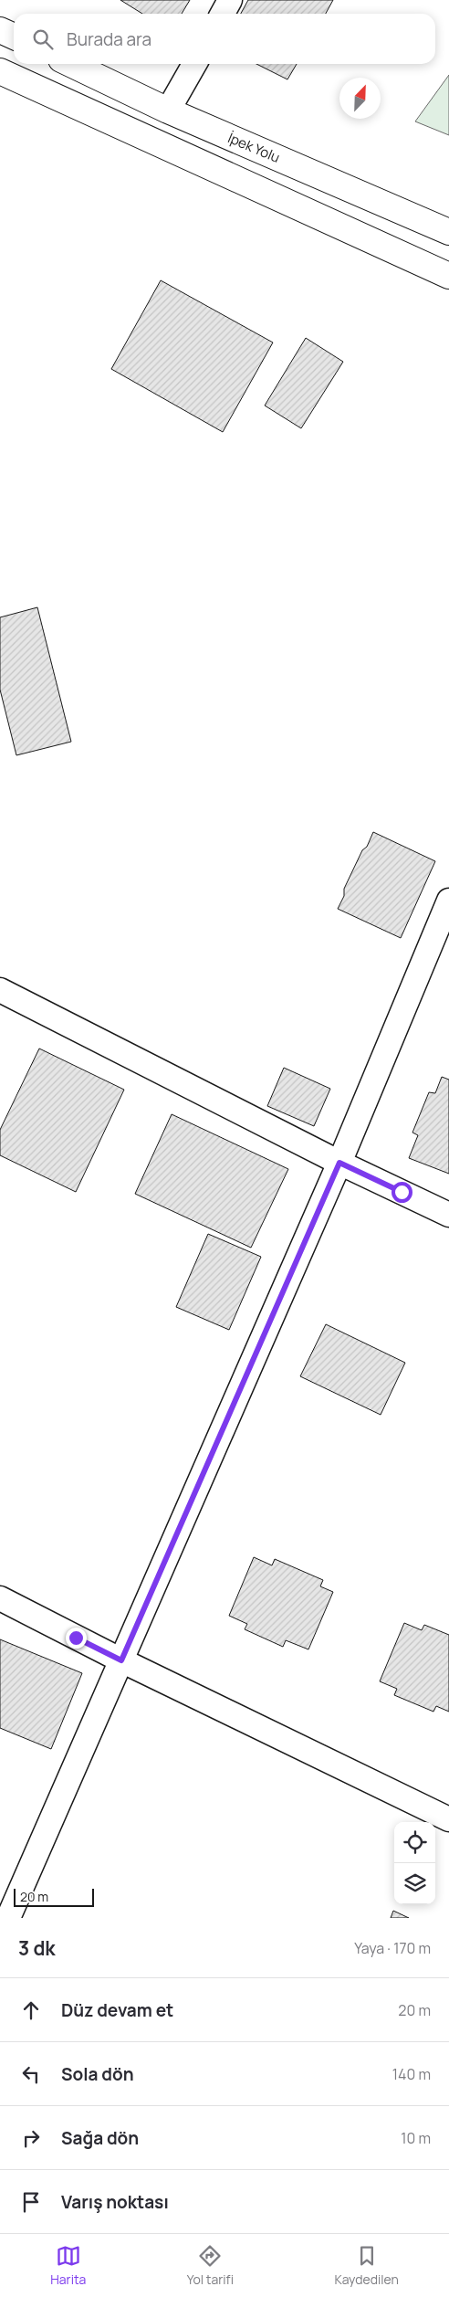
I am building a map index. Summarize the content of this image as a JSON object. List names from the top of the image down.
{
  "streets": {
    "highway": ["İpek Yolu"]
  },
  "scale_bar": "20 m",
  "north": "top right",
  "page": {
    "search": "Burada ara",
    "scale": "20 m",
    "heading": ["3 dk", "Yaya · 170 m"],
    "list": [
      ["Düz devam et", "20 m"],
      ["Sola dön", "140 m"],
      ["Sağa dön", "10 m"],
      "Varış noktası"
    ],
    "nav": ["Harita", "Yol tarifi", "Kaydedilen"]
  }
}
